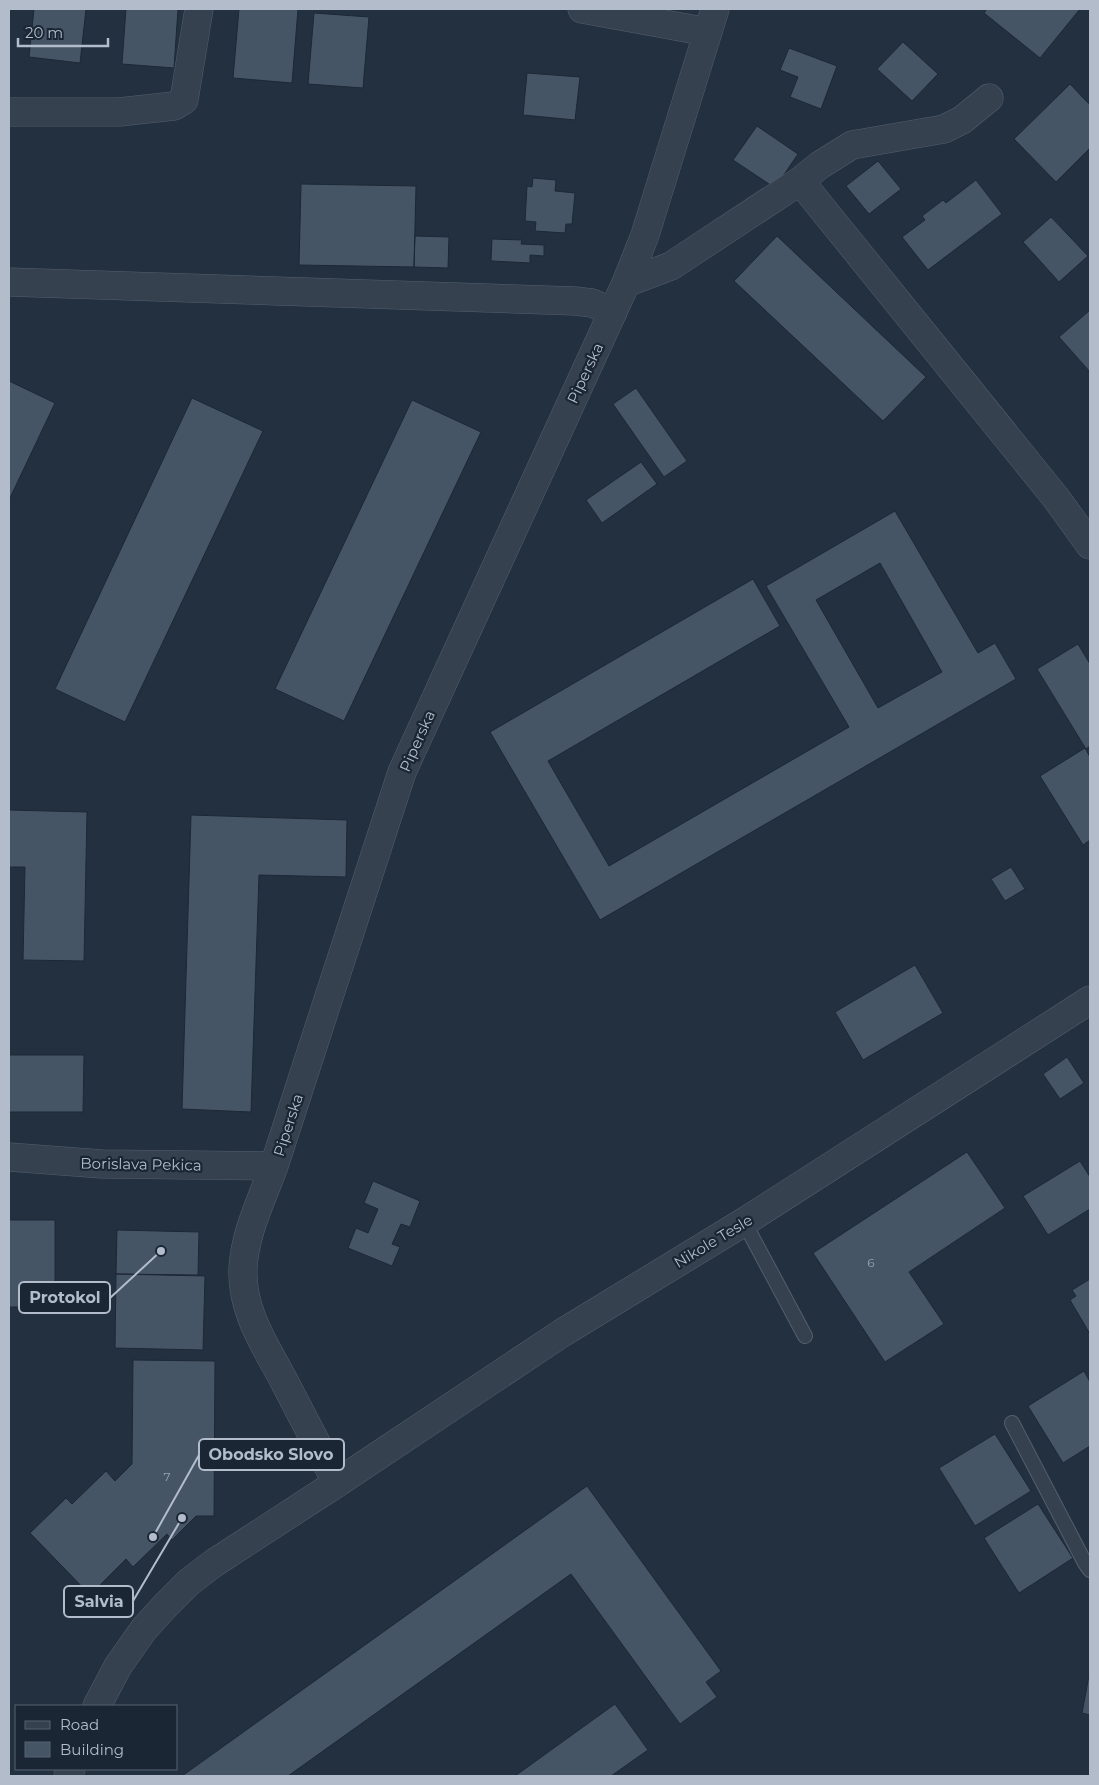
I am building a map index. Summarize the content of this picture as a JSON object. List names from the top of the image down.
{
  "streets": {
    "street": ["Piperska", "Borislava Pekica", "Nikole Tesle"]
  },
  "crossings": [
    ["Piperska", "Borislava Pekica"],
    ["Piperska", "Nikole Tesle"]
  ],
  "places": ["Protokol", "Salvia", "Obodsko Slovo"],
  "house_numbers": ["6", "7"],
  "legend": ["Road", "Building"],
  "scale_bar": "20 m"
}
